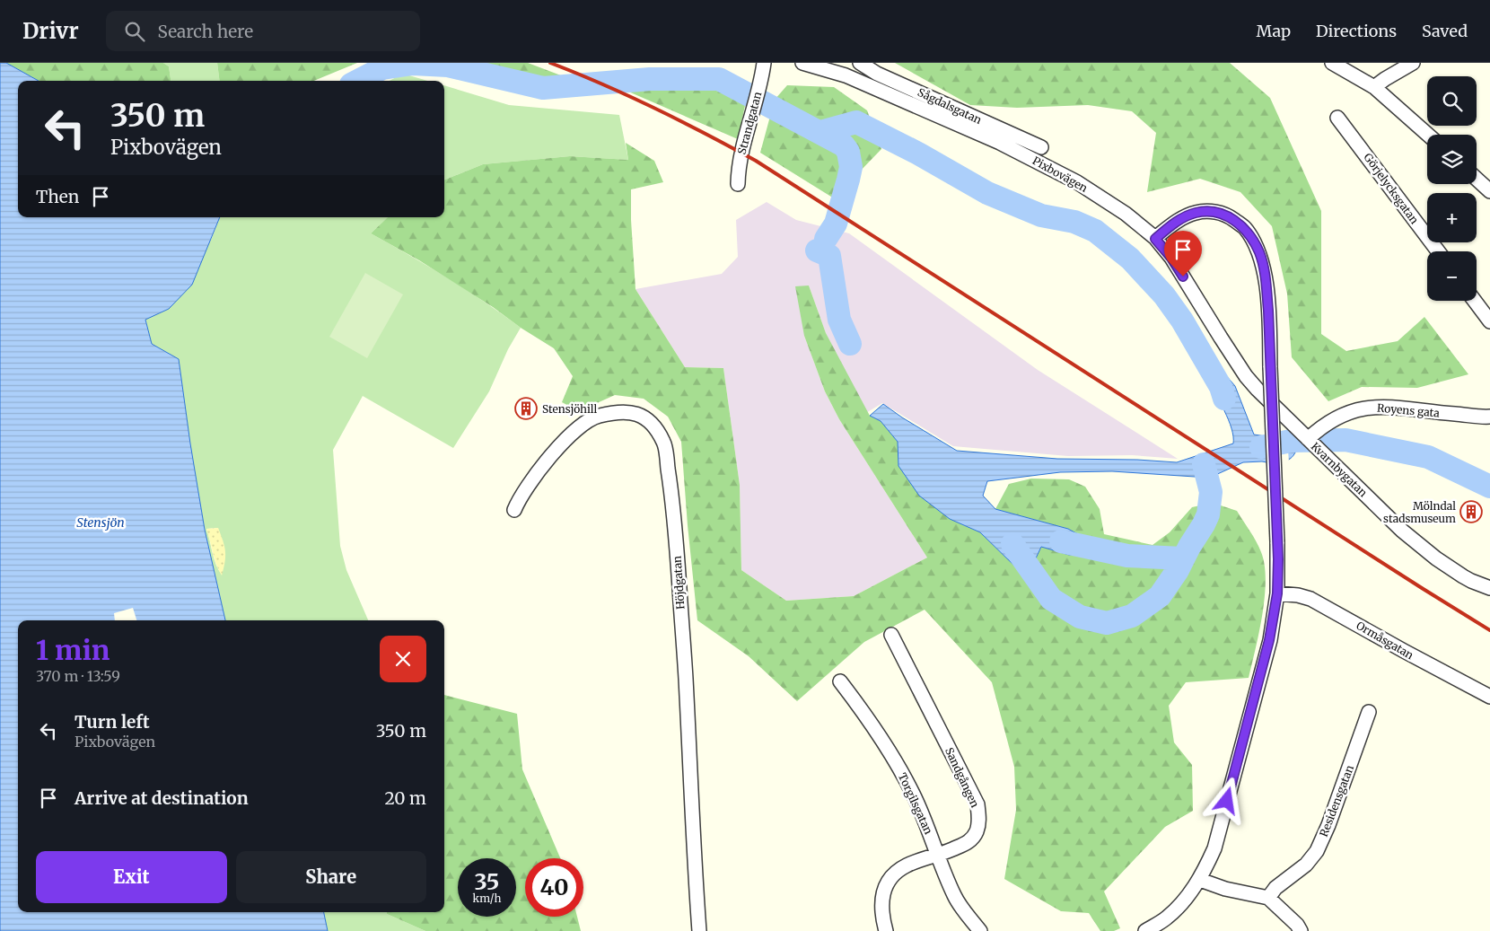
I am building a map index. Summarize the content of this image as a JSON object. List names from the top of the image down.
{
  "streets": {
    "street": [
      "Sågdalsgatan",
      "Strandgatan",
      "Pixbovägen",
      "Görjelycksgatan",
      "Royens gata",
      "Kvarnbygatan",
      "Höjdgatan",
      "Ormåsgatan",
      "Sandgången",
      "Residensgatan",
      "Torgilsgatan"
    ]
  },
  "crossings": [
    ["Pixbovägen", "Kvarnbygatan"],
    ["Royens gata", "Kvarnbygatan"],
    ["Sandgången", "Torgilsgatan"]
  ],
  "water": ["Stensjön"],
  "places": {
    "building": ["Stensjöhill", "Mölndal stadsmuseum"]
  },
  "page": {
    "header": "Drivr",
    "search": "Search here",
    "nav": ["Map", "Directions", "Saved"],
    "map_buttons": ["+", "−"],
    "turn": ["350 m", "Pixbovägen"],
    "then": "Then",
    "heading": ["1 min", "370 m · 13:59"],
    "list": [
      {
        "name": "Turn left",
        "note": "Pixbovägen",
        "value": "350 m"
      },
      {
        "name": "Arrive at destination",
        "value": "20 m"
      }
    ],
    "buttons": ["Exit", "Share"],
    "speed": "35 km/h",
    "limit": "40"
  }
}
